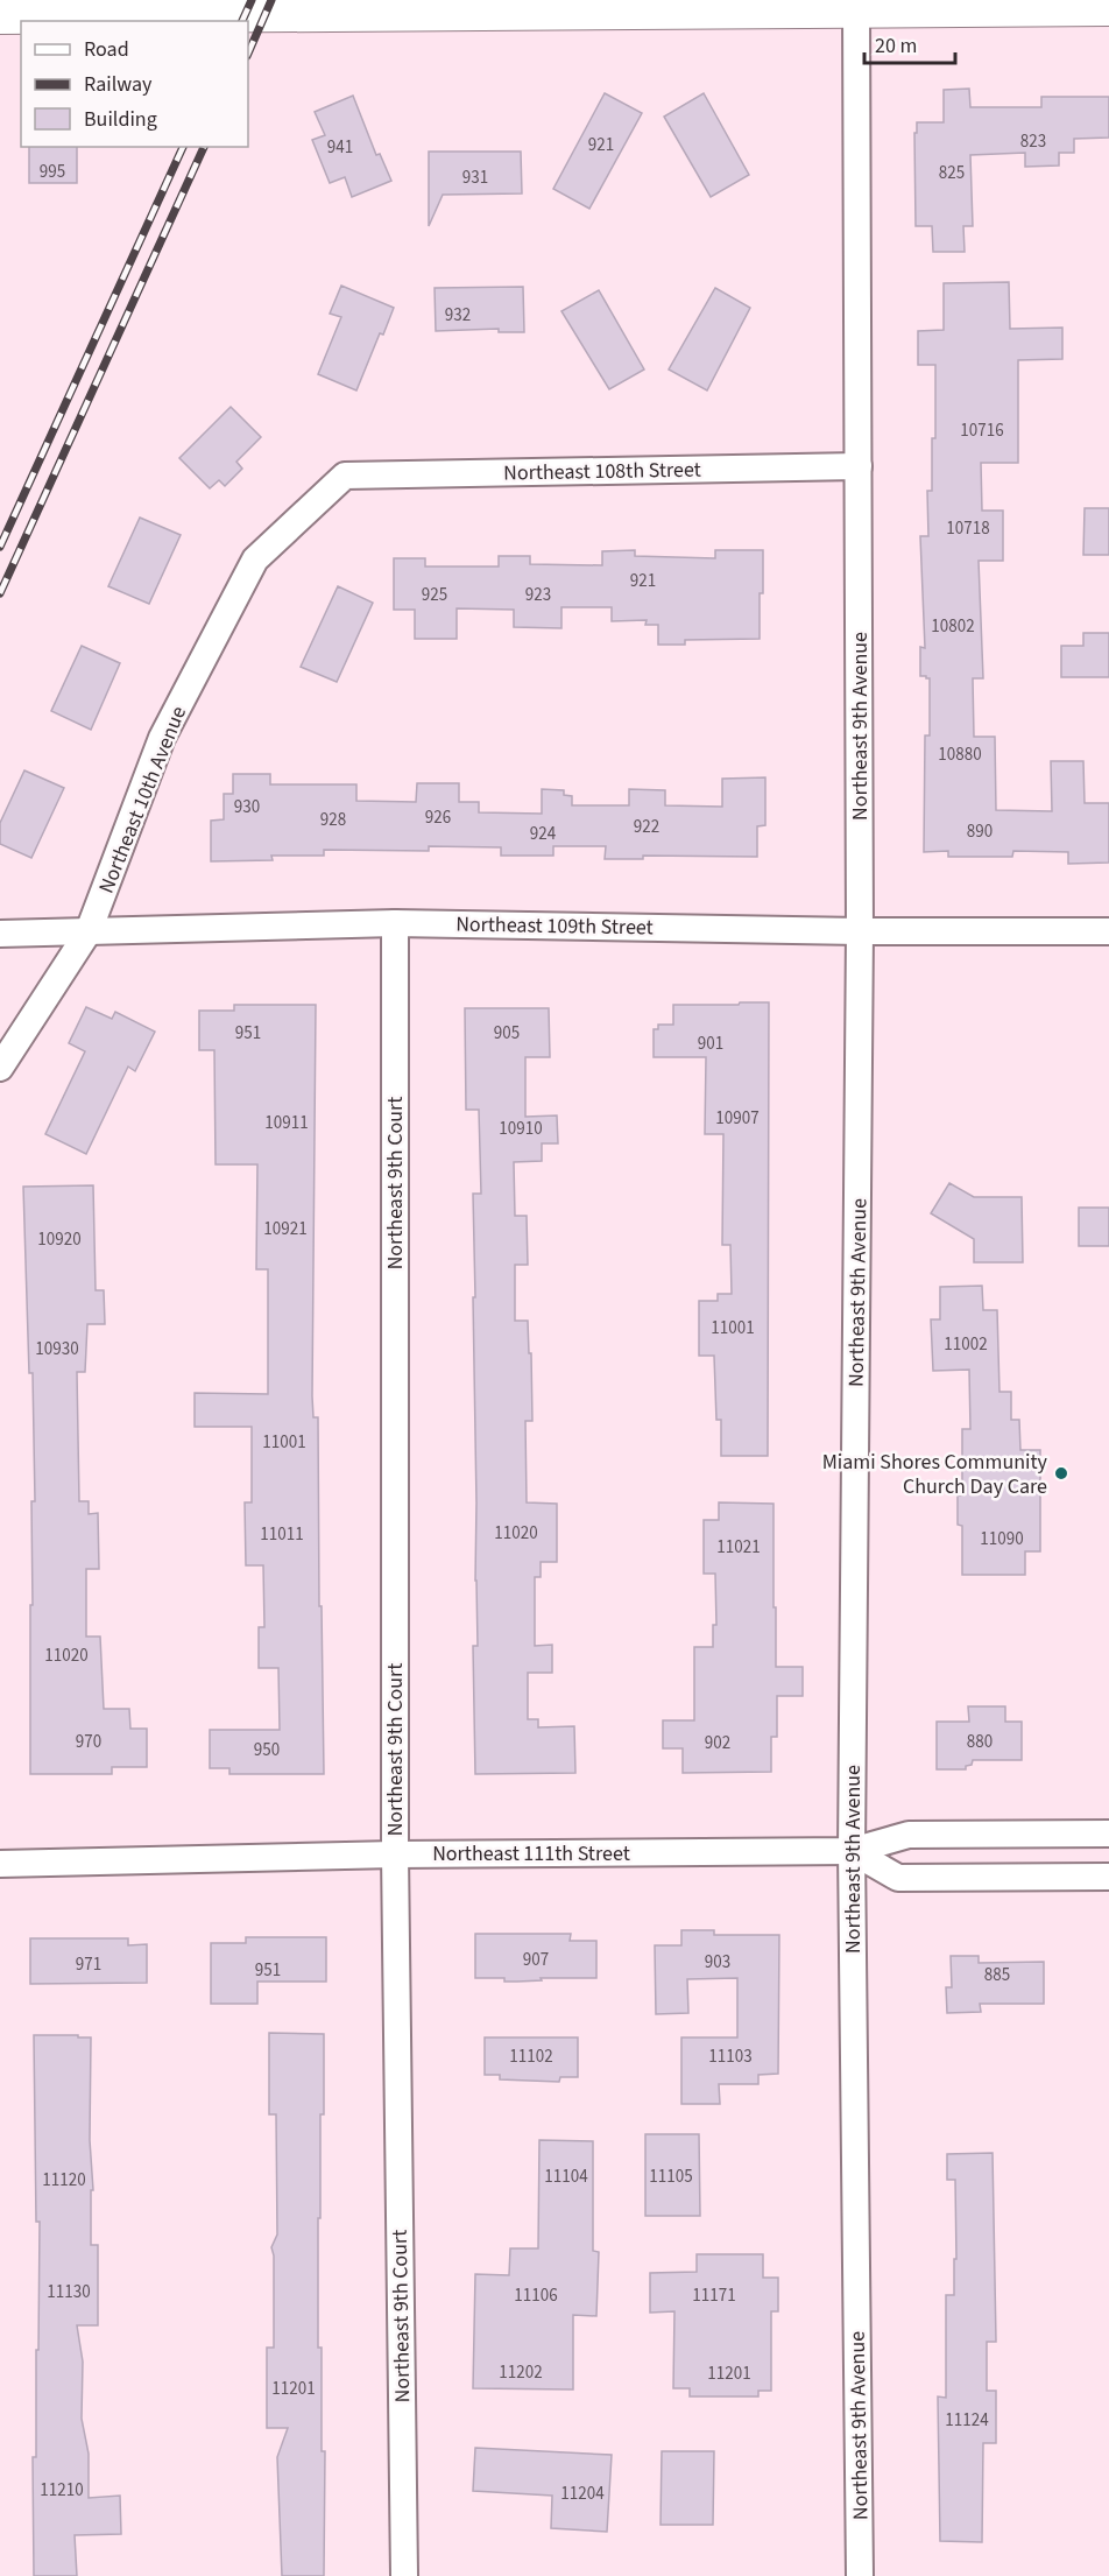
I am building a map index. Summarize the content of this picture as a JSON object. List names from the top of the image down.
{
  "streets": {
    "street": [
      "Northeast 108th Street",
      "Northeast 9th Avenue",
      "Northeast 10th Avenue",
      "Northeast 109th Street",
      "Northeast 9th Court",
      "Northeast 111th Street"
    ]
  },
  "crossings": [
    ["Northeast 108th Street", "Northeast 9th Avenue"],
    ["Northeast 108th Street", "Northeast 10th Avenue"],
    ["Northeast 9th Avenue", "Northeast 109th Street"],
    ["Northeast 9th Avenue", "Northeast 111th Street"],
    ["Northeast 10th Avenue", "Northeast 109th Street"],
    ["Northeast 109th Street", "Northeast 9th Court"],
    ["Northeast 9th Court", "Northeast 111th Street"]
  ],
  "places": ["Miami Shores Community Church Day Care"],
  "house_numbers": [
    "823",
    "921",
    "941",
    "995",
    "825",
    "931",
    "932",
    "10716",
    "10718",
    "921",
    "925",
    "923",
    "10802",
    "10880",
    "930",
    "926",
    "928",
    "922",
    "890",
    "924",
    "951",
    "905",
    "901",
    "10907",
    "10911",
    "10910",
    "10921",
    "10920",
    "11001",
    "11002",
    "10930",
    "11001",
    "11020",
    "11011",
    "11090",
    "11021",
    "11020",
    "970",
    "880",
    "902",
    "950",
    "907",
    "903",
    "971",
    "951",
    "885",
    "11102",
    "11103",
    "11104",
    "11105",
    "11120",
    "11130",
    "11106",
    "11171",
    "11202",
    "11201",
    "11201",
    "11124",
    "11210",
    "11204"
  ],
  "legend": ["Road", "Railway", "Building"],
  "scale_bar": "20 m"
}
